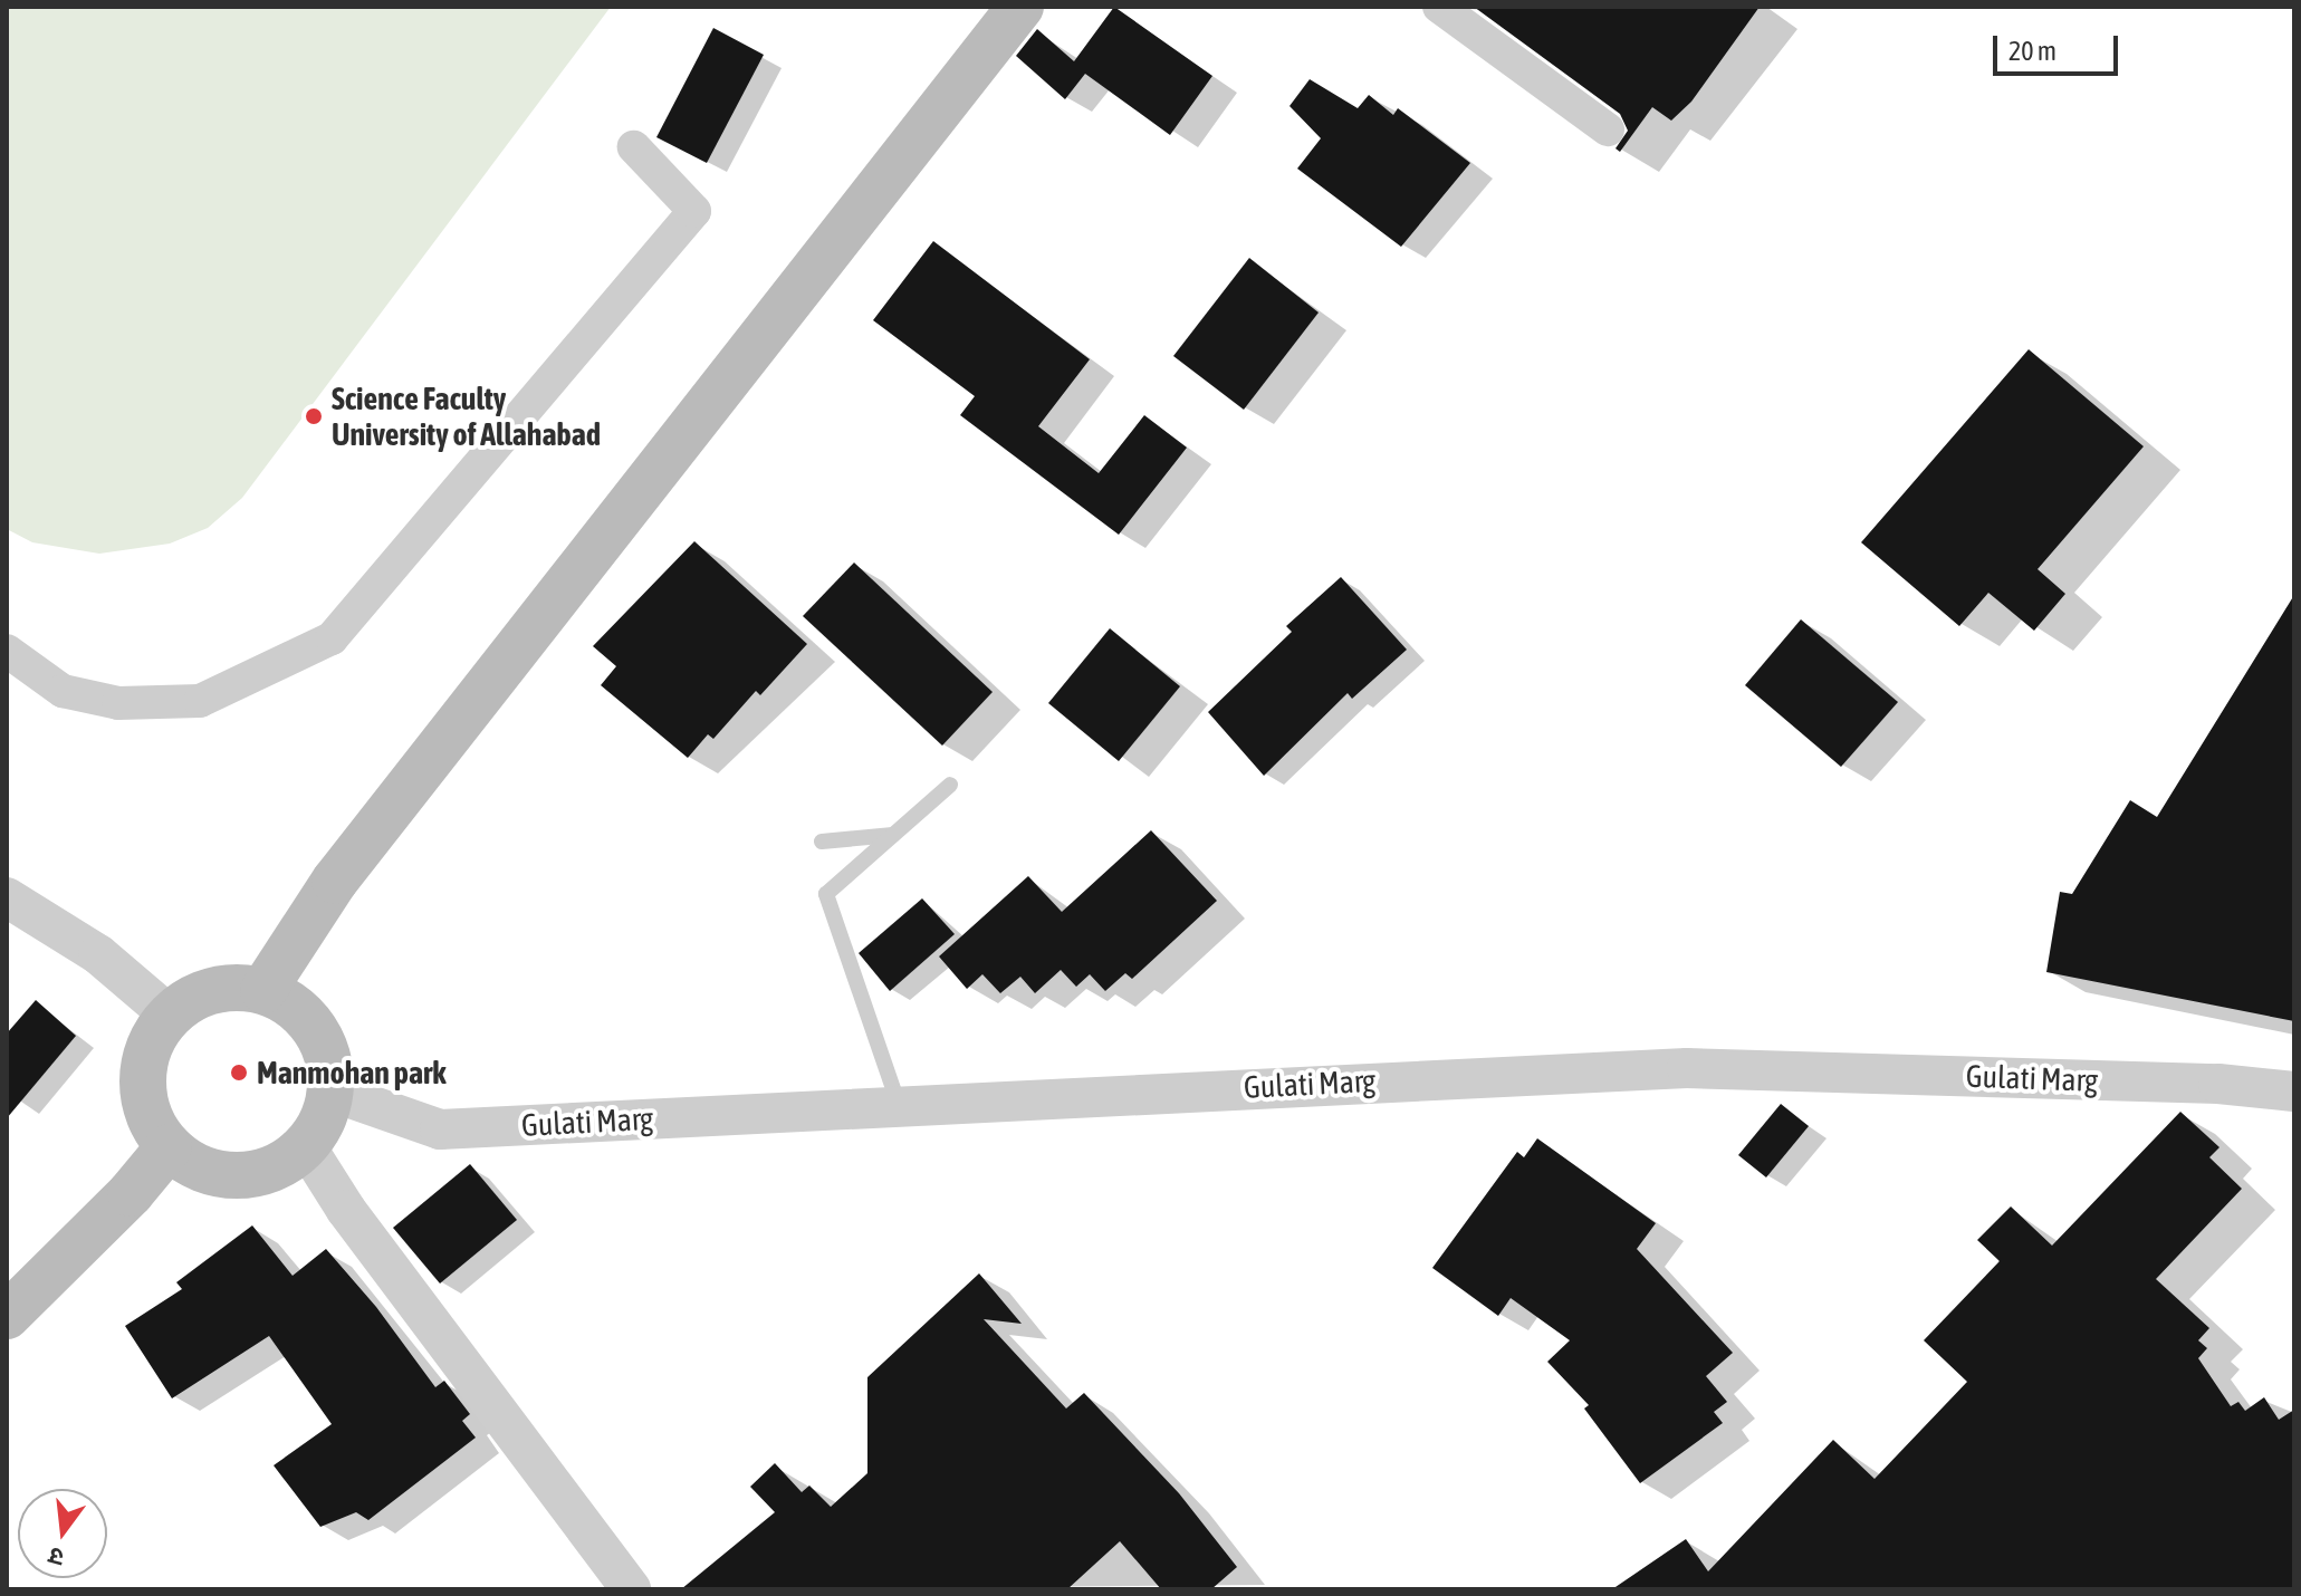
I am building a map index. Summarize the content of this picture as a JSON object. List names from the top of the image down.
{
  "streets": {
    "street": ["Gulati Marg"]
  },
  "places": ["Science Faculty University of Allahabad", "Manmohan park"],
  "scale_bar": "20 m",
  "north": "bottom"
}
